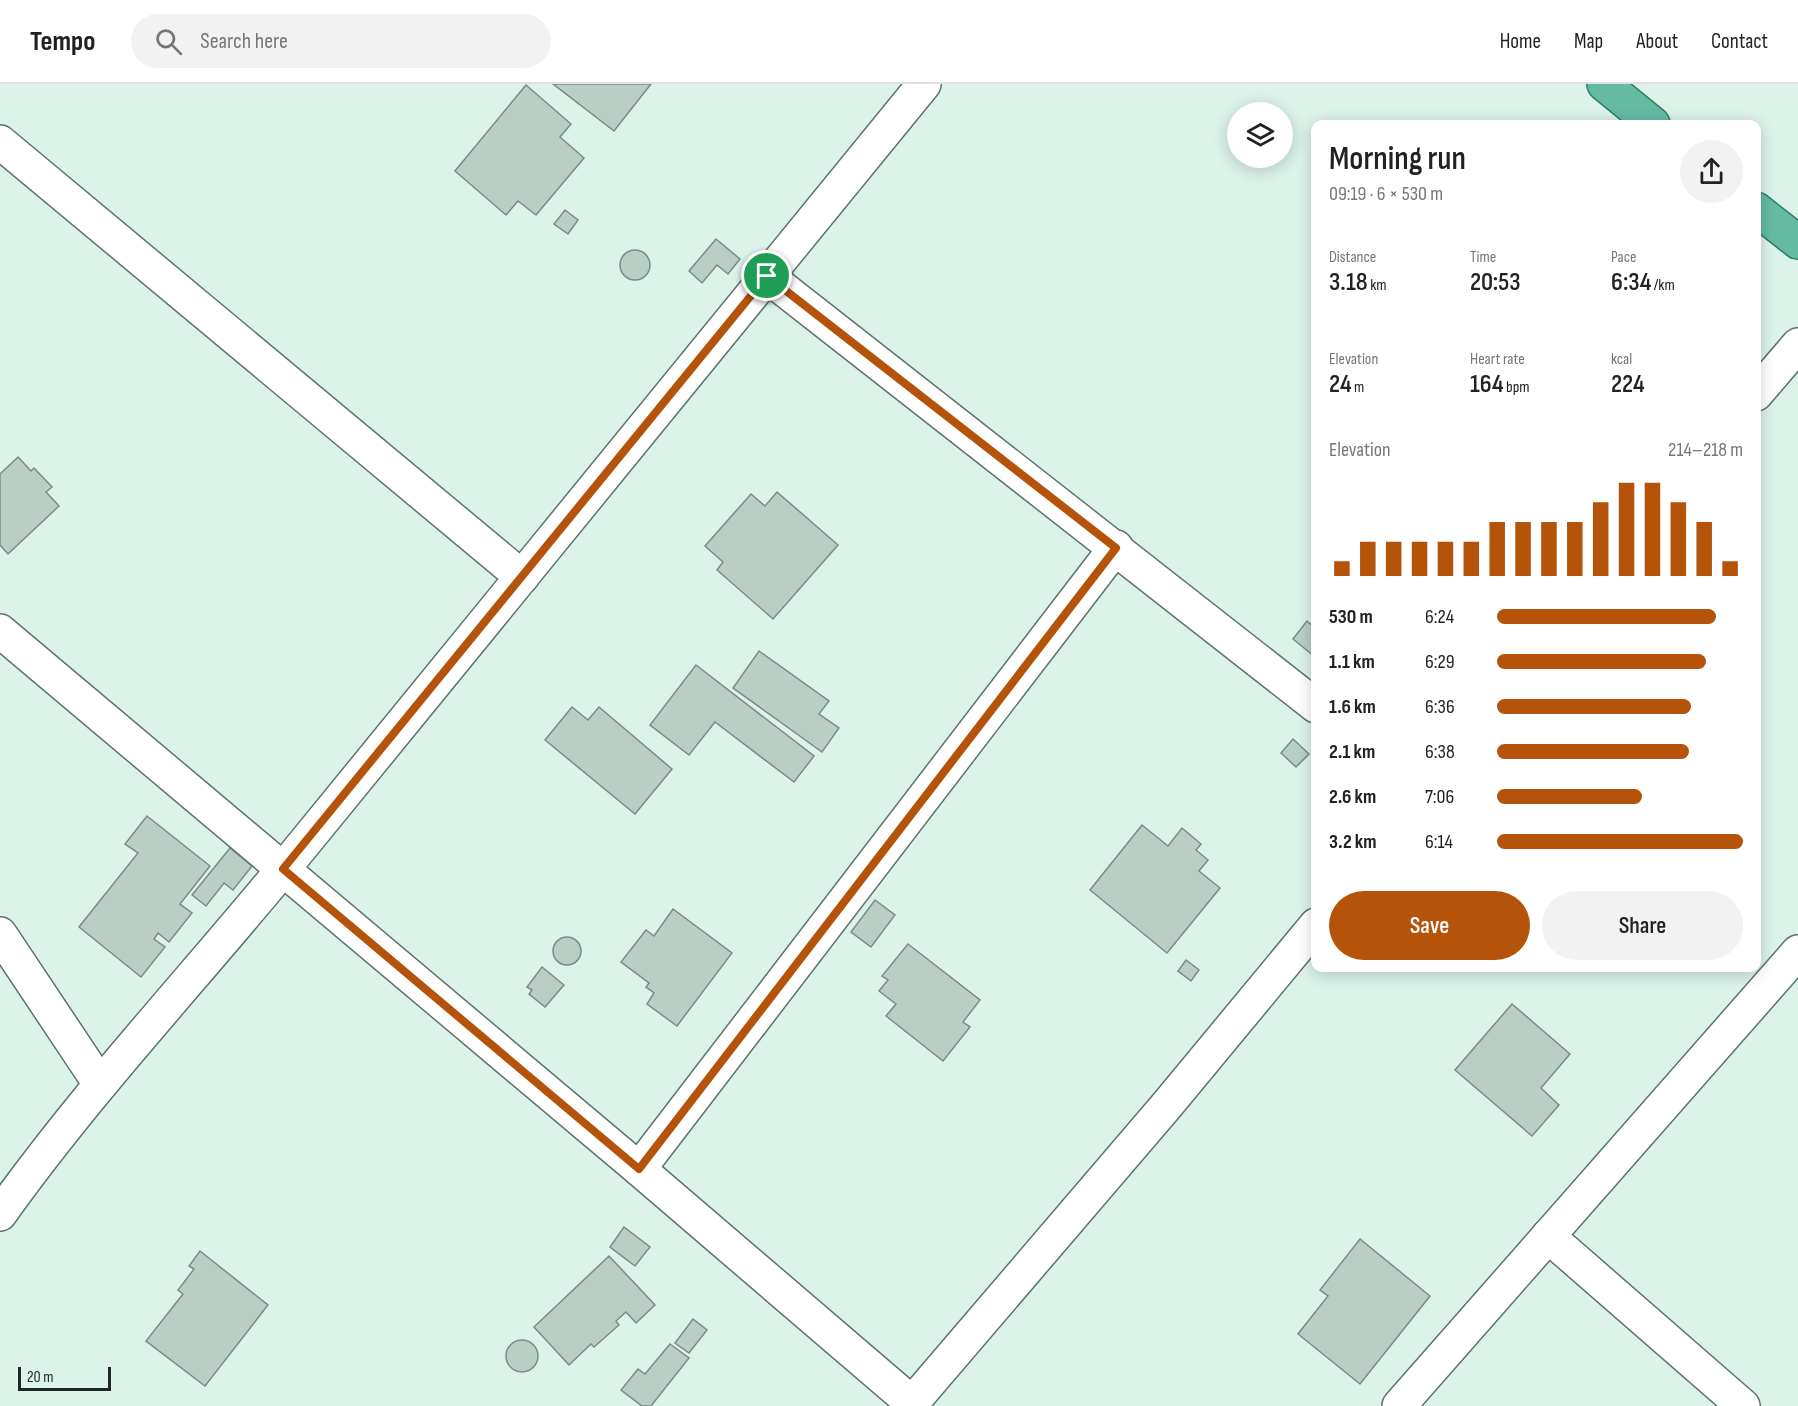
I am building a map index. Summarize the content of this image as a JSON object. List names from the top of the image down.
{
  "scale_bar": "20 m",
  "page": {
    "header": "Tempo",
    "search": "Search here",
    "nav": [
      "Home",
      "Map",
      "About",
      "Contact"
    ],
    "heading": ["Morning run", "09:19 · 6 × 530 m"],
    "stats": [
      ["Distance", "3.18 km"],
      ["Time", "20:53"],
      ["Pace", "6:34 /km"],
      ["Elevation", "24 m"],
      ["Heart rate", "164 bpm"],
      ["kcal", "224"]
    ],
    "chart": ["Elevation", "214–218 m"],
    "list": [
      {
        "name": "530 m",
        "note": "6:24"
      },
      {
        "name": "1.1 km",
        "note": "6:29"
      },
      {
        "name": "1.6 km",
        "note": "6:36"
      },
      {
        "name": "2.1 km",
        "note": "6:38"
      },
      {
        "name": "2.6 km",
        "note": "7:06"
      },
      {
        "name": "3.2 km",
        "note": "6:14"
      }
    ],
    "buttons": ["Save", "Share"],
    "scale": "20 m"
  }
}
